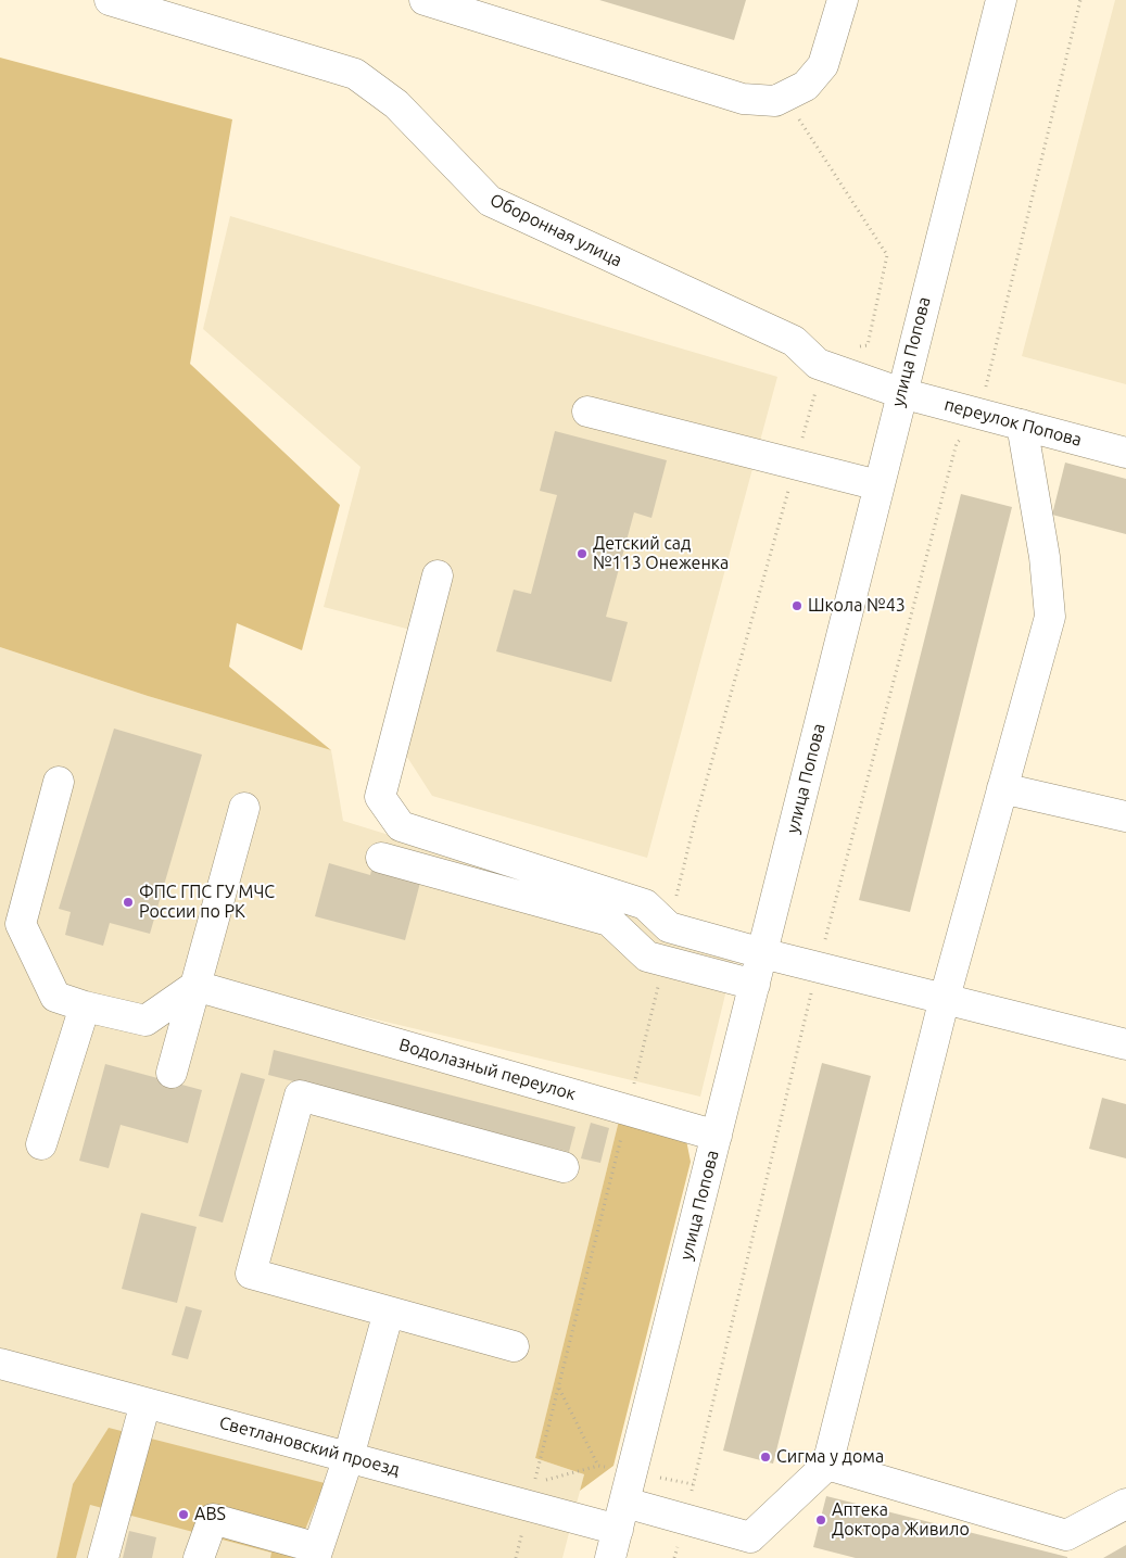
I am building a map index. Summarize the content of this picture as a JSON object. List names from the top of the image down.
{
  "streets": {
    "street": [
      "Оборонная улица",
      "улица Попова",
      "переулок Попова",
      "Водолазный переулок",
      "Светлановский проезд"
    ]
  },
  "crossings": [
    ["Оборонная улица", "улица Попова"],
    ["Оборонная улица", "переулок Попова"],
    ["улица Попова", "переулок Попова"],
    ["улица Попова", "Водолазный переулок"],
    ["улица Попова", "Светлановский проезд"]
  ],
  "places": [
    "Детский сад №113 Онеженка",
    "Школа №43",
    "ФПС ГПС ГУ МЧС России по РК",
    "Сигма у дома",
    "ABS",
    "Аптека Доктора Живило"
  ]
}
